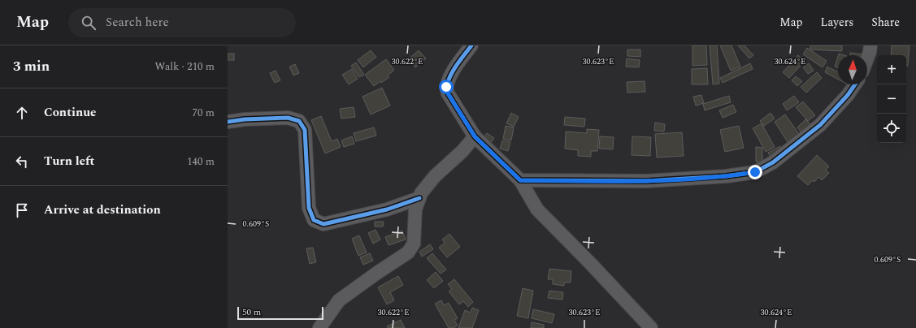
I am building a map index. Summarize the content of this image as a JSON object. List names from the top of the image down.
{
  "scale_bar": "50 m",
  "north": "top",
  "page": {
    "header": "Map",
    "search": "Search here",
    "nav": ["Map", "Layers", "Share"],
    "heading": ["3 min", "Walk · 210 m"],
    "map_buttons": ["+", "−"],
    "list": [
      ["Continue", "70 m"],
      ["Turn left", "140 m"],
      "Arrive at destination"
    ],
    "scale": "50 m"
  },
  "coordinates": [
    "30.622°E",
    "30.623°E",
    "30.624°E",
    "0.609°S"
  ]
}
